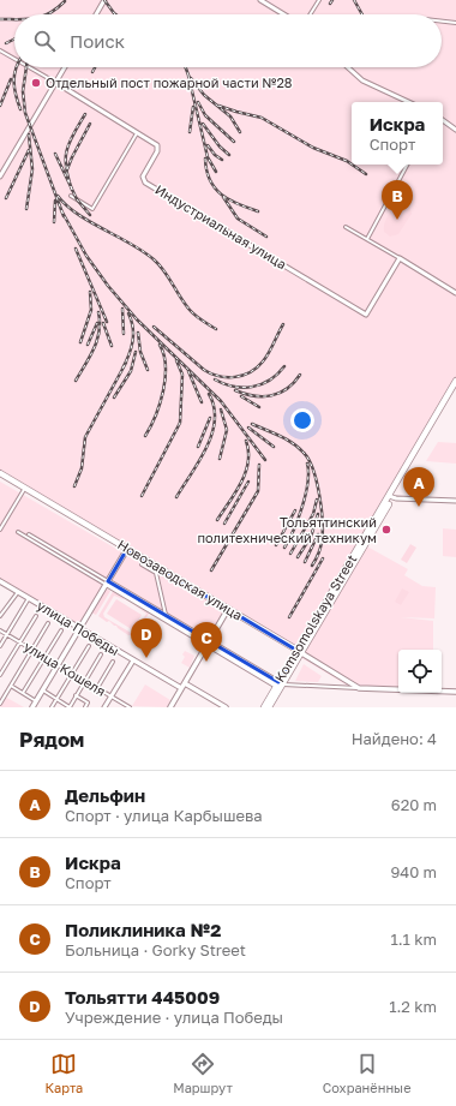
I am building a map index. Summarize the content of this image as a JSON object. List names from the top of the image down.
{
  "streets": {
    "main road": ["Новозаводская улица", "Komsomolskaya Street", "улица Победы"],
    "street": ["Индустриальная улица", "улица Кошеля"]
  },
  "crossings": [
    ["Новозаводская улица", "Komsomolskaya Street"]
  ],
  "places": ["Отдельный пост пожарной части №28", "Тольяттинский политехнический техникум"],
  "page": {
    "search": "Поиск",
    "popup": ["Искра", "Спорт"],
    "pins": [
      "B",
      "A",
      "D",
      "C"
    ],
    "heading": ["Рядом", "Найдено: 4"],
    "list": [
      {
        "mark": "A",
        "name": "Дельфин",
        "note": "Спорт · улица Карбышева",
        "value": "620 m"
      },
      {
        "mark": "B",
        "name": "Искра",
        "note": "Спорт",
        "value": "940 m"
      },
      {
        "mark": "C",
        "name": "Поликлиника №2",
        "note": "Больница · Gorky Street",
        "value": "1.1 km"
      },
      {
        "mark": "D",
        "name": "Тольятти 445009",
        "note": "Учреждение · улица Победы",
        "value": "1.2 km"
      }
    ],
    "nav": ["Карта", "Маршрут", "Сохранённые"]
  }
}
